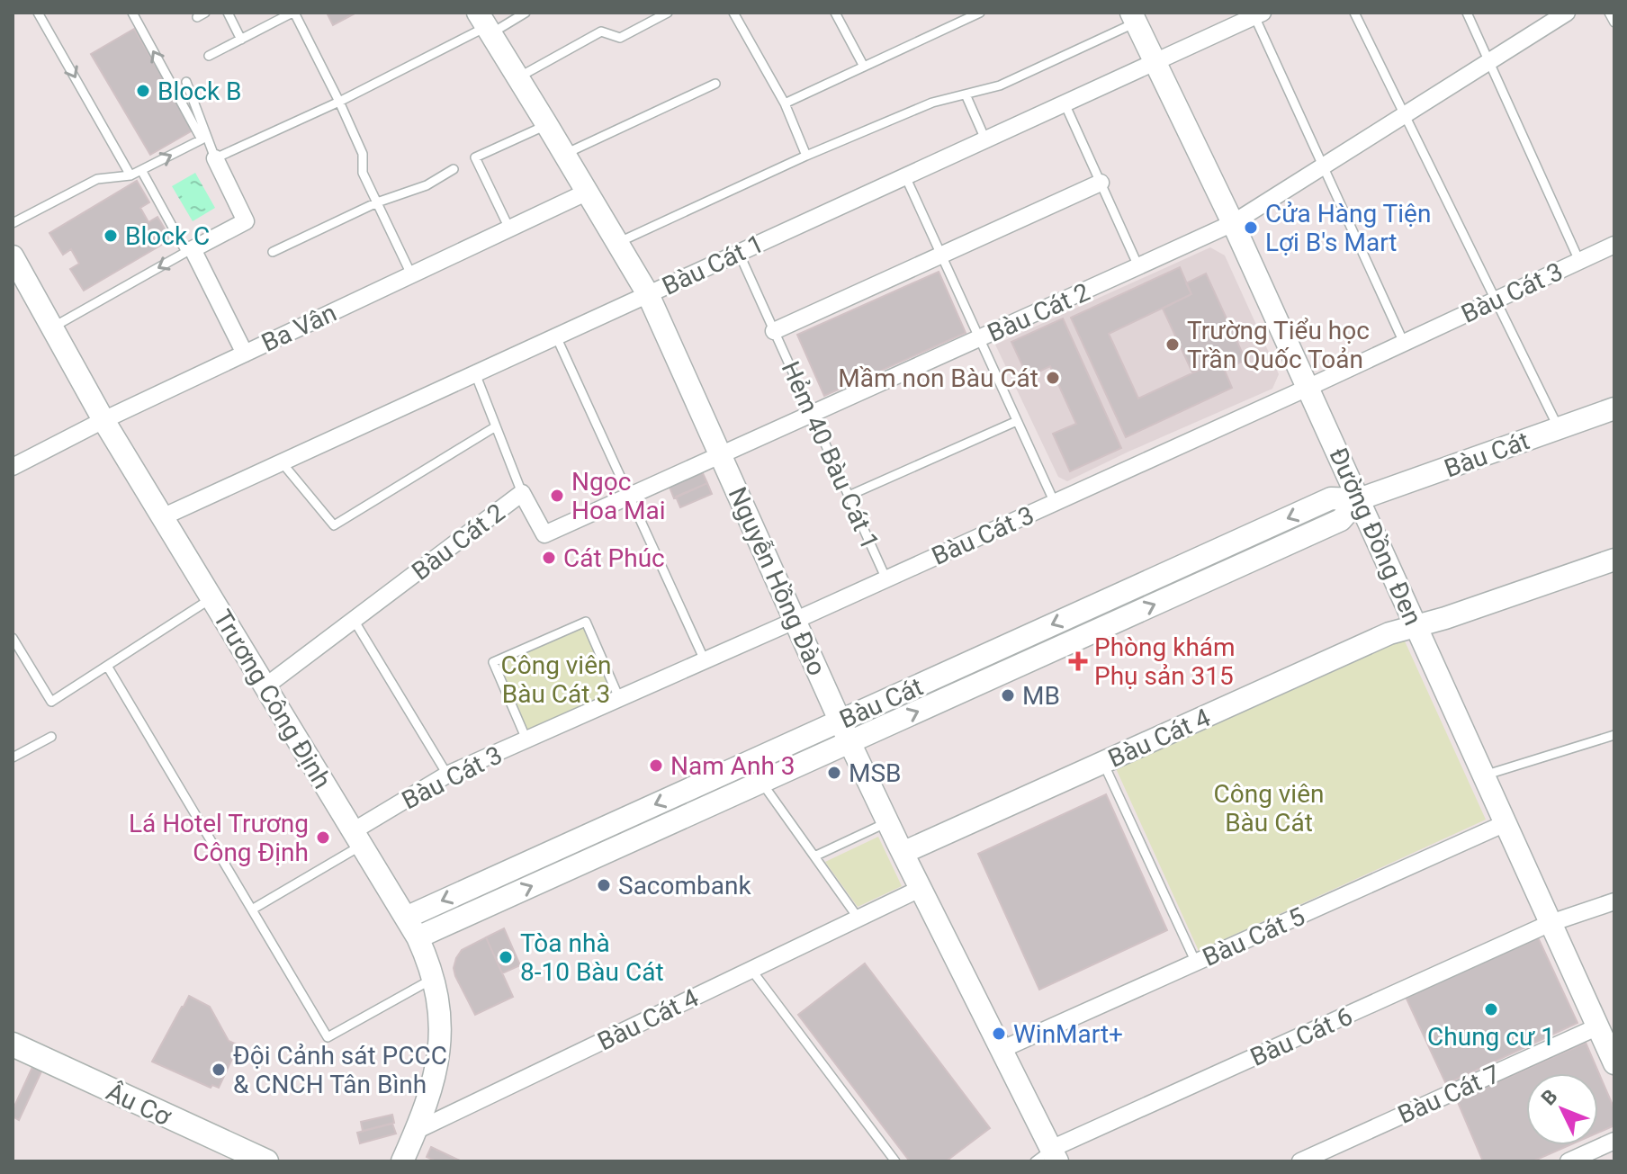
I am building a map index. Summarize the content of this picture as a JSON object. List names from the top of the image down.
{
  "streets": {
    "main road": ["Âu Cơ"],
    "street": [
      "Bàu Cát 1",
      "Bàu Cát 3",
      "Bàu Cát 2",
      "Ba Vân",
      "Bàu Cát",
      "Hẻm 40 Bàu Cát 1",
      "Đường Đồng Đen",
      "Nguyễn Hồng Đào",
      "Trương Công Định",
      "Bàu Cát 4",
      "Bàu Cát 5",
      "Bàu Cát 6",
      "Bàu Cát 7"
    ]
  },
  "crossings": [
    ["Bàu Cát 1", "Hẻm 40 Bàu Cát 1"],
    ["Bàu Cát 1", "Đường Đồng Đen"],
    ["Bàu Cát 1", "Nguyễn Hồng Đào"],
    ["Bàu Cát 1", "Trương Công Định"],
    ["Bàu Cát 3", "Hẻm 40 Bàu Cát 1"],
    ["Bàu Cát 3", "Đường Đồng Đen"],
    ["Bàu Cát 3", "Nguyễn Hồng Đào"],
    ["Bàu Cát 3", "Trương Công Định"],
    ["Bàu Cát 2", "Hẻm 40 Bàu Cát 1"],
    ["Bàu Cát 2", "Đường Đồng Đen"],
    ["Bàu Cát 2", "Nguyễn Hồng Đào"],
    ["Bàu Cát 2", "Trương Công Định"],
    ["Ba Vân", "Nguyễn Hồng Đào"],
    ["Ba Vân", "Trương Công Định"],
    ["Bàu Cát", "Đường Đồng Đen"],
    ["Bàu Cát", "Nguyễn Hồng Đào"],
    ["Bàu Cát", "Trương Công Định"],
    ["Đường Đồng Đen", "Bàu Cát 4"],
    ["Đường Đồng Đen", "Bàu Cát 5"],
    ["Đường Đồng Đen", "Bàu Cát 6"],
    ["Đường Đồng Đen", "Bàu Cát 7"],
    ["Nguyễn Hồng Đào", "Bàu Cát 4"],
    ["Nguyễn Hồng Đào", "Bàu Cát 5"],
    ["Nguyễn Hồng Đào", "Bàu Cát 6"],
    ["Trương Công Định", "Bàu Cát 4"]
  ],
  "parks": ["Công viên Bàu Cát 3", "Công viên Bàu Cát"],
  "places": {
    "other": [
      "Block B",
      "Cửa Hàng Tiện Lợi B's Mart",
      "Block C",
      "Trường Tiểu học Trần Quốc Toản",
      "Mầm non Bàu Cát",
      "Ngọc Hoa Mai",
      "Cát Phúc",
      "MB",
      "Nam Anh 3",
      "MSB",
      "Lá Hotel Trương Công Định",
      "Sacombank",
      "Tòa nhà 8-10 Bàu Cát",
      "Chung cư 1",
      "WinMart+",
      "Đội Cảnh sát PCCC & CNCH Tân Bình"
    ],
    "health": ["Phòng khám Phụ sản 315"]
  },
  "north": "top left"
}
